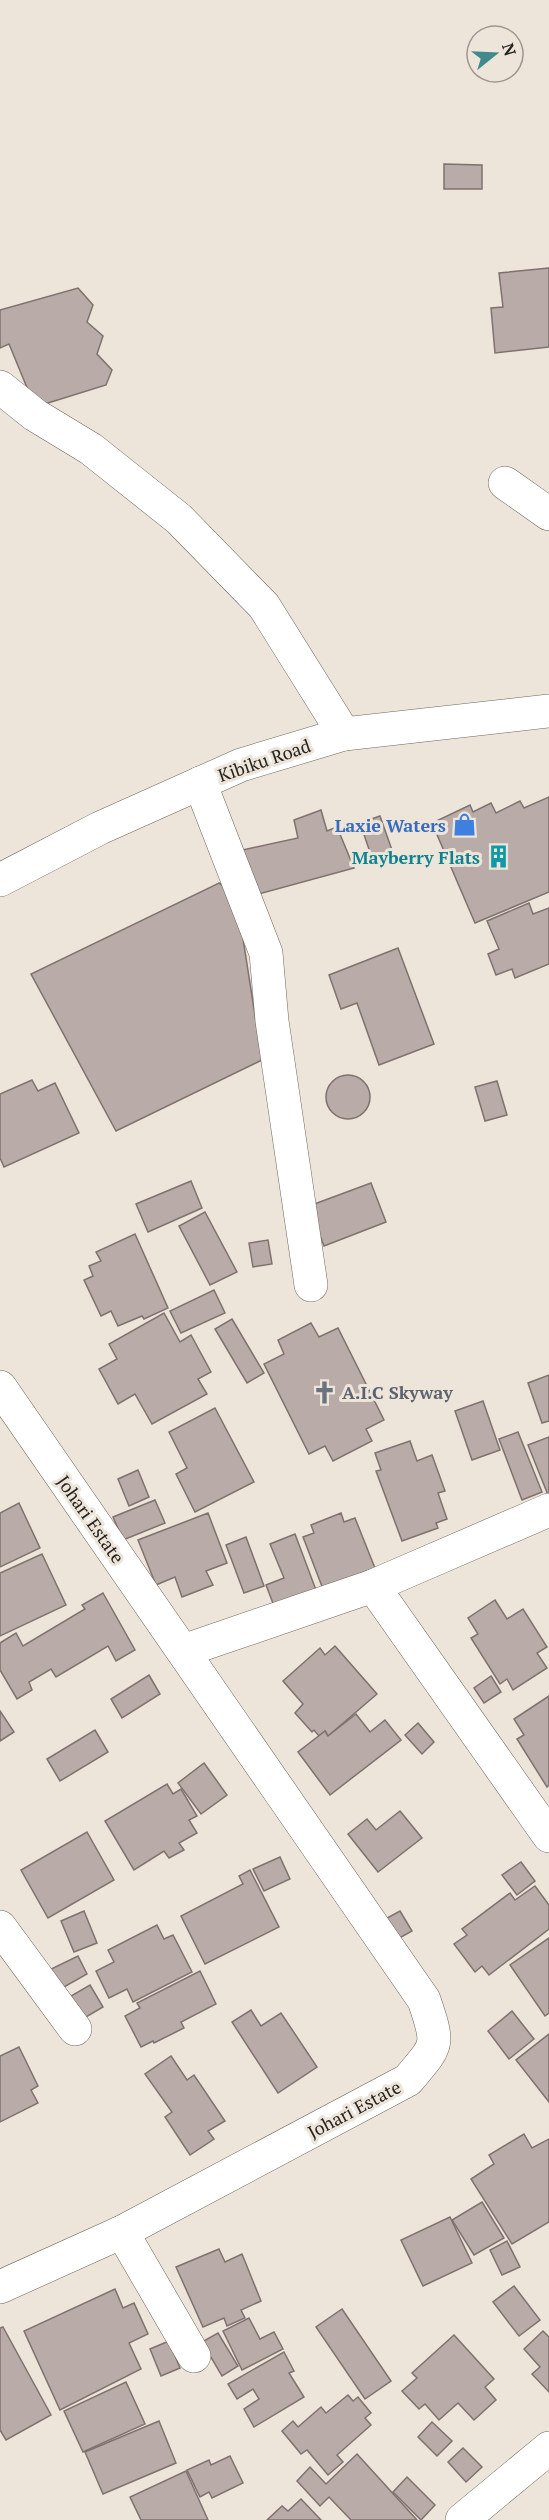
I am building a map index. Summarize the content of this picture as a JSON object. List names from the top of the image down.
{
  "streets": {
    "street": ["Kibiku Road", "Johari Estate"]
  },
  "places": {
    "shop": ["Laxie Waters"],
    "building": ["Mayberry Flats"],
    "church": ["A.I.C Skyway"]
  },
  "north": "right"
}
